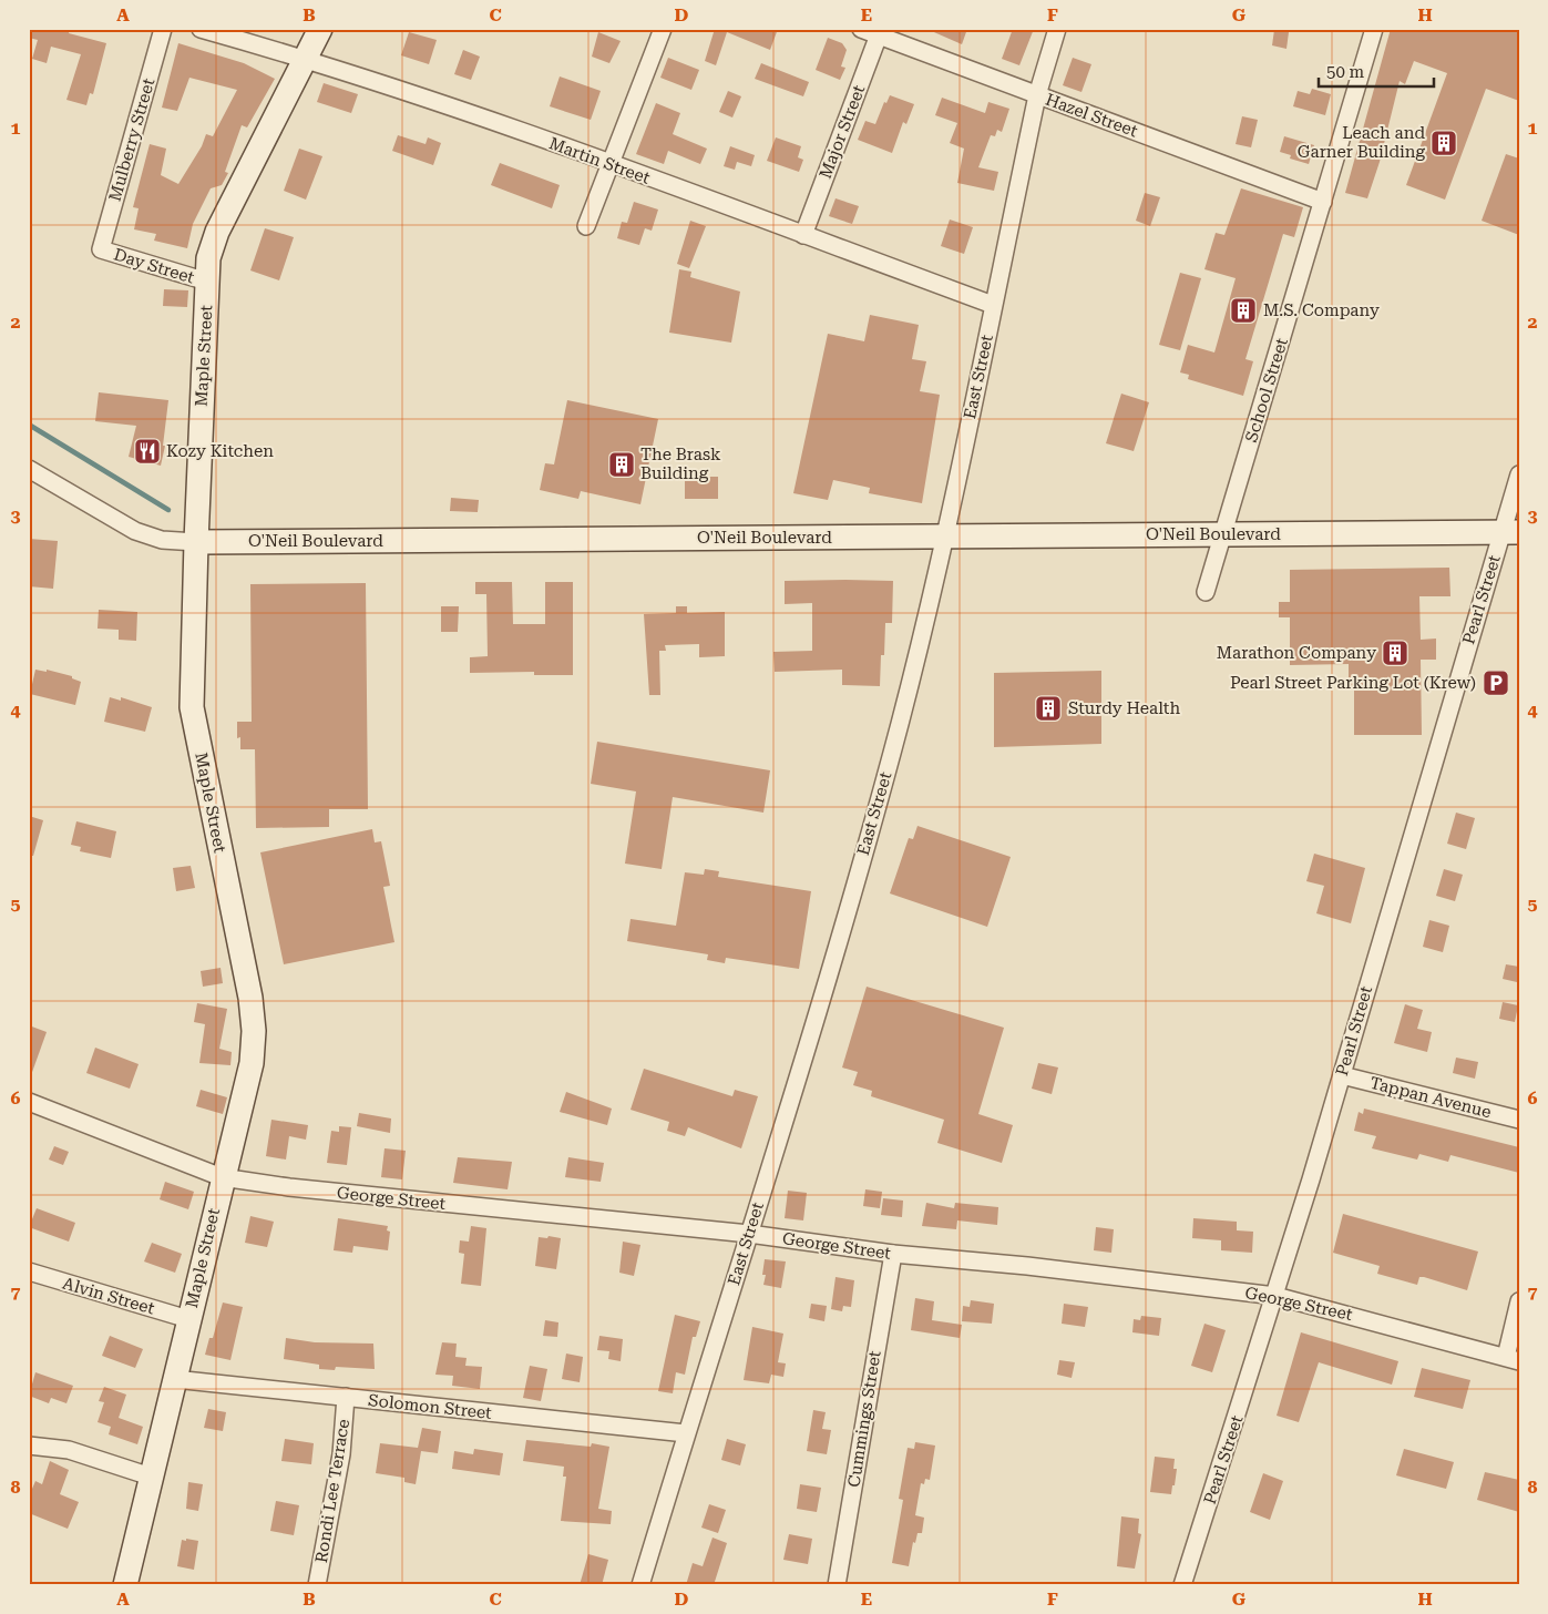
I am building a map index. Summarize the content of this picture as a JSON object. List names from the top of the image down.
{
  "streets": {
    "main road": ["Maple Street", "O'Neil Boulevard"],
    "street": [
      "Hazel Street",
      "Major Street",
      "Mulberry Street",
      "Martin Street",
      "Day Street",
      "East Street",
      "School Street",
      "Pearl Street",
      "Tappan Avenue",
      "George Street",
      "Alvin Street",
      "Solomon Street",
      "Cummings Street",
      "Rondi Lee Terrace"
    ]
  },
  "crossings": [
    ["Hazel Street", "Major Street"],
    ["Hazel Street", "East Street"],
    ["Hazel Street", "School Street"],
    ["Major Street", "Martin Street"],
    ["Mulberry Street", "Day Street"],
    ["Martin Street", "Maple Street"],
    ["Martin Street", "East Street"],
    ["Day Street", "Maple Street"],
    ["Maple Street", "O'Neil Boulevard"],
    ["Maple Street", "George Street"],
    ["Maple Street", "Alvin Street"],
    ["Maple Street", "Solomon Street"],
    ["East Street", "O'Neil Boulevard"],
    ["East Street", "George Street"],
    ["East Street", "Solomon Street"],
    ["School Street", "O'Neil Boulevard"],
    ["O'Neil Boulevard", "Pearl Street"],
    ["Pearl Street", "Tappan Avenue"],
    ["Pearl Street", "George Street"],
    ["George Street", "Cummings Street"],
    ["Solomon Street", "Rondi Lee Terrace"]
  ],
  "places": {
    "building": [
      "Leach and Garner Building",
      "M.S. Company",
      "The Brask Building",
      "Marathon Company",
      "Sturdy Health"
    ],
    "restaurant": ["Kozy Kitchen"],
    "parking": ["Pearl Street Parking Lot (Krew)"]
  },
  "scale_bar": "50 m",
  "grid": {
    "columns": [
      "A",
      "B",
      "C",
      "D",
      "E",
      "F",
      "G",
      "H"
    ],
    "rows": [
      "1",
      "2",
      "3",
      "4",
      "5",
      "6",
      "7",
      "8"
    ]
  }
}
